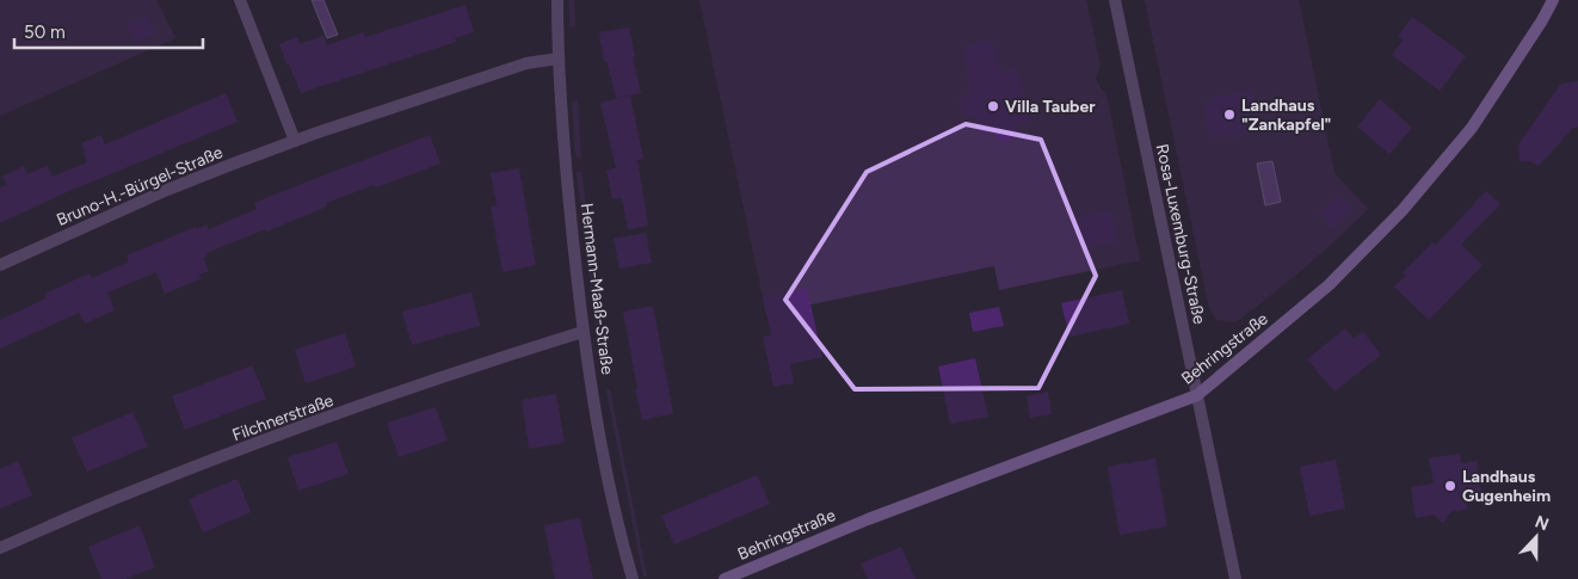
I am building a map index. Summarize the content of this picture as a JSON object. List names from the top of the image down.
{
  "streets": {
    "street": [
      "Bruno-H.-Bürgel-Straße",
      "Rosa-Luxemburg-Straße",
      "Hermann-Maaß-Straße",
      "Behringstraße",
      "Filchnerstraße"
    ]
  },
  "crossings": [
    ["Bruno-H.-Bürgel-Straße", "Hermann-Maaß-Straße"],
    ["Rosa-Luxemburg-Straße", "Behringstraße"],
    ["Hermann-Maaß-Straße", "Filchnerstraße"]
  ],
  "places": ["Villa Tauber", "Landhaus \"Zankapfel\"", "Landhaus Gugenheim"],
  "scale_bar": "50 m",
  "north": "top"
}
